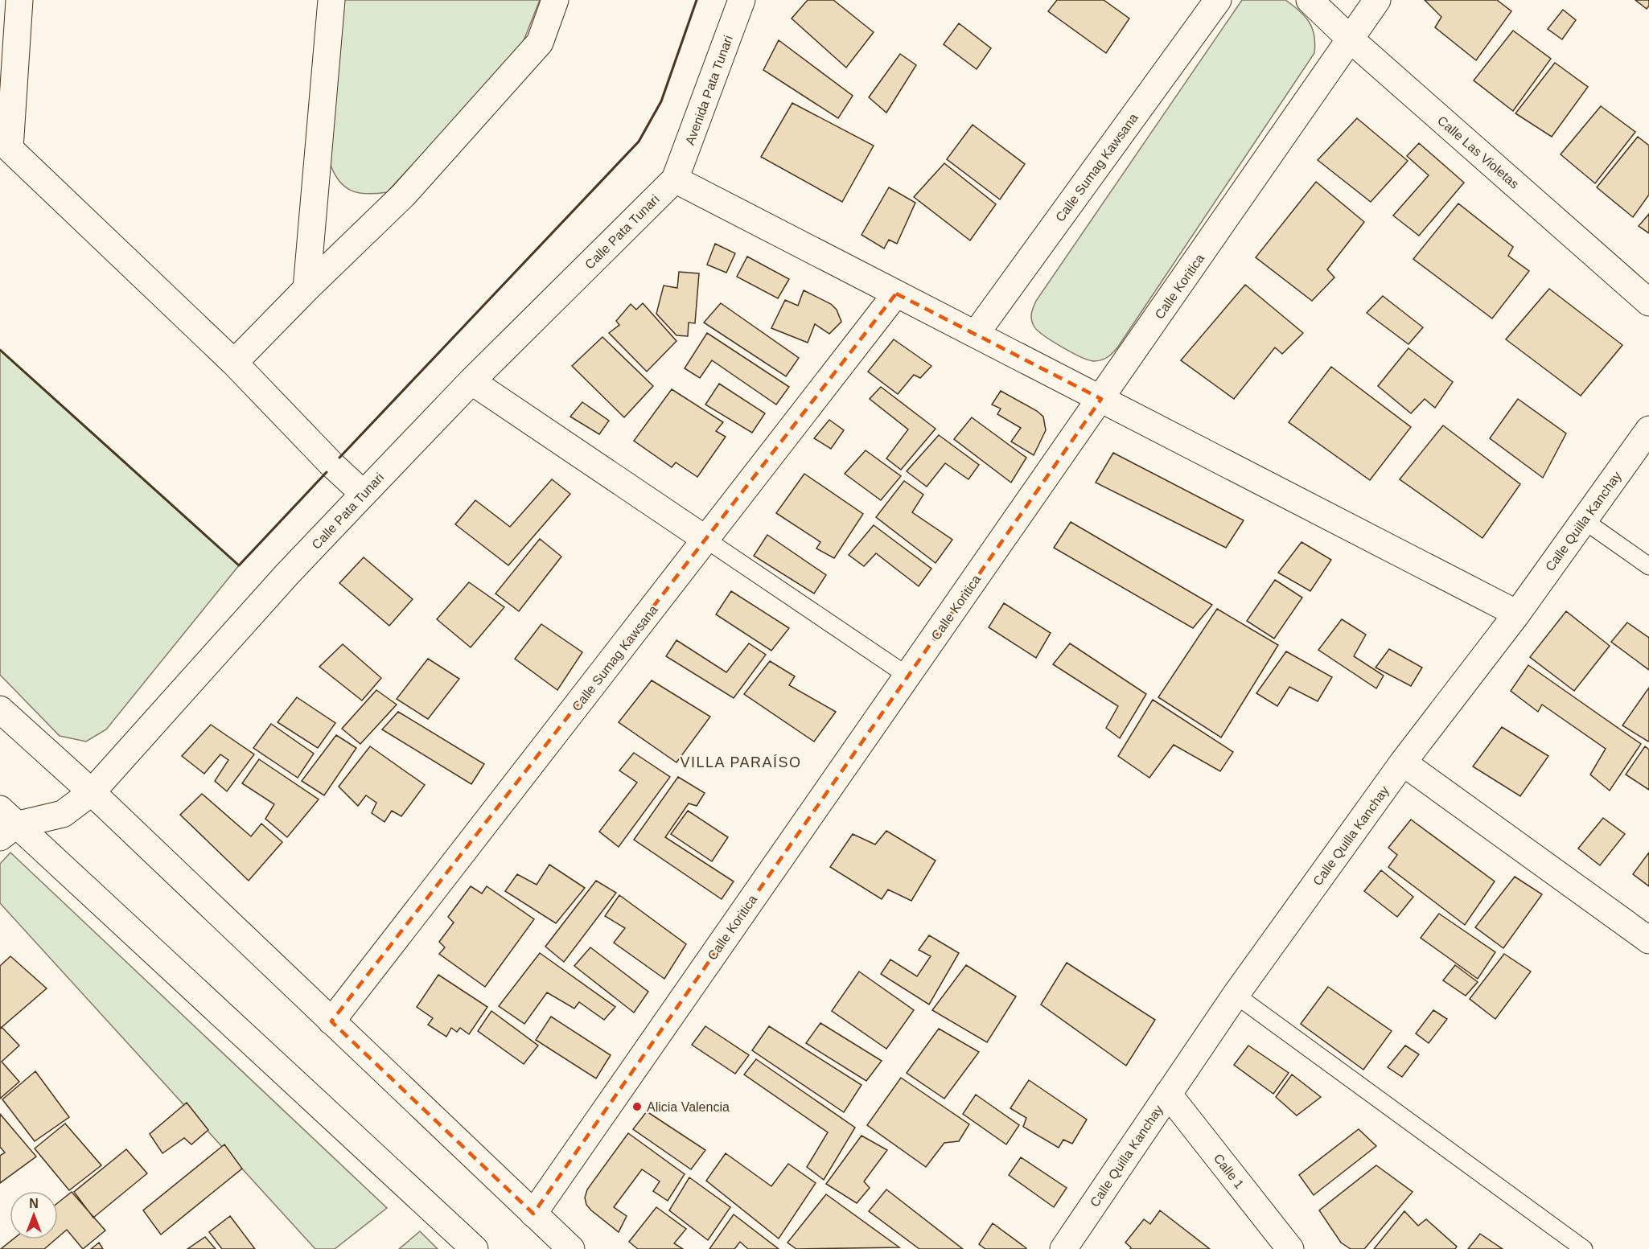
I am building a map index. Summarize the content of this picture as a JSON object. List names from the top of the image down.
{
  "streets": {
    "street": [
      "Avenida Pata Tunari",
      "Calle Las Violetas",
      "Calle Sumag Kawsana",
      "Calle Pata Tunari",
      "Calle Koritica",
      "Calle Quilla Kanchay",
      "Calle 1"
    ]
  },
  "crossings": [
    ["Avenida Pata Tunari", "Calle Pata Tunari"],
    ["Calle Las Violetas", "Calle Koritica"],
    ["Calle Quilla Kanchay", "Calle 1"]
  ],
  "districts": ["VILLA PARAÍSO"],
  "places": ["Alicia Valencia"],
  "north": "top"
}
